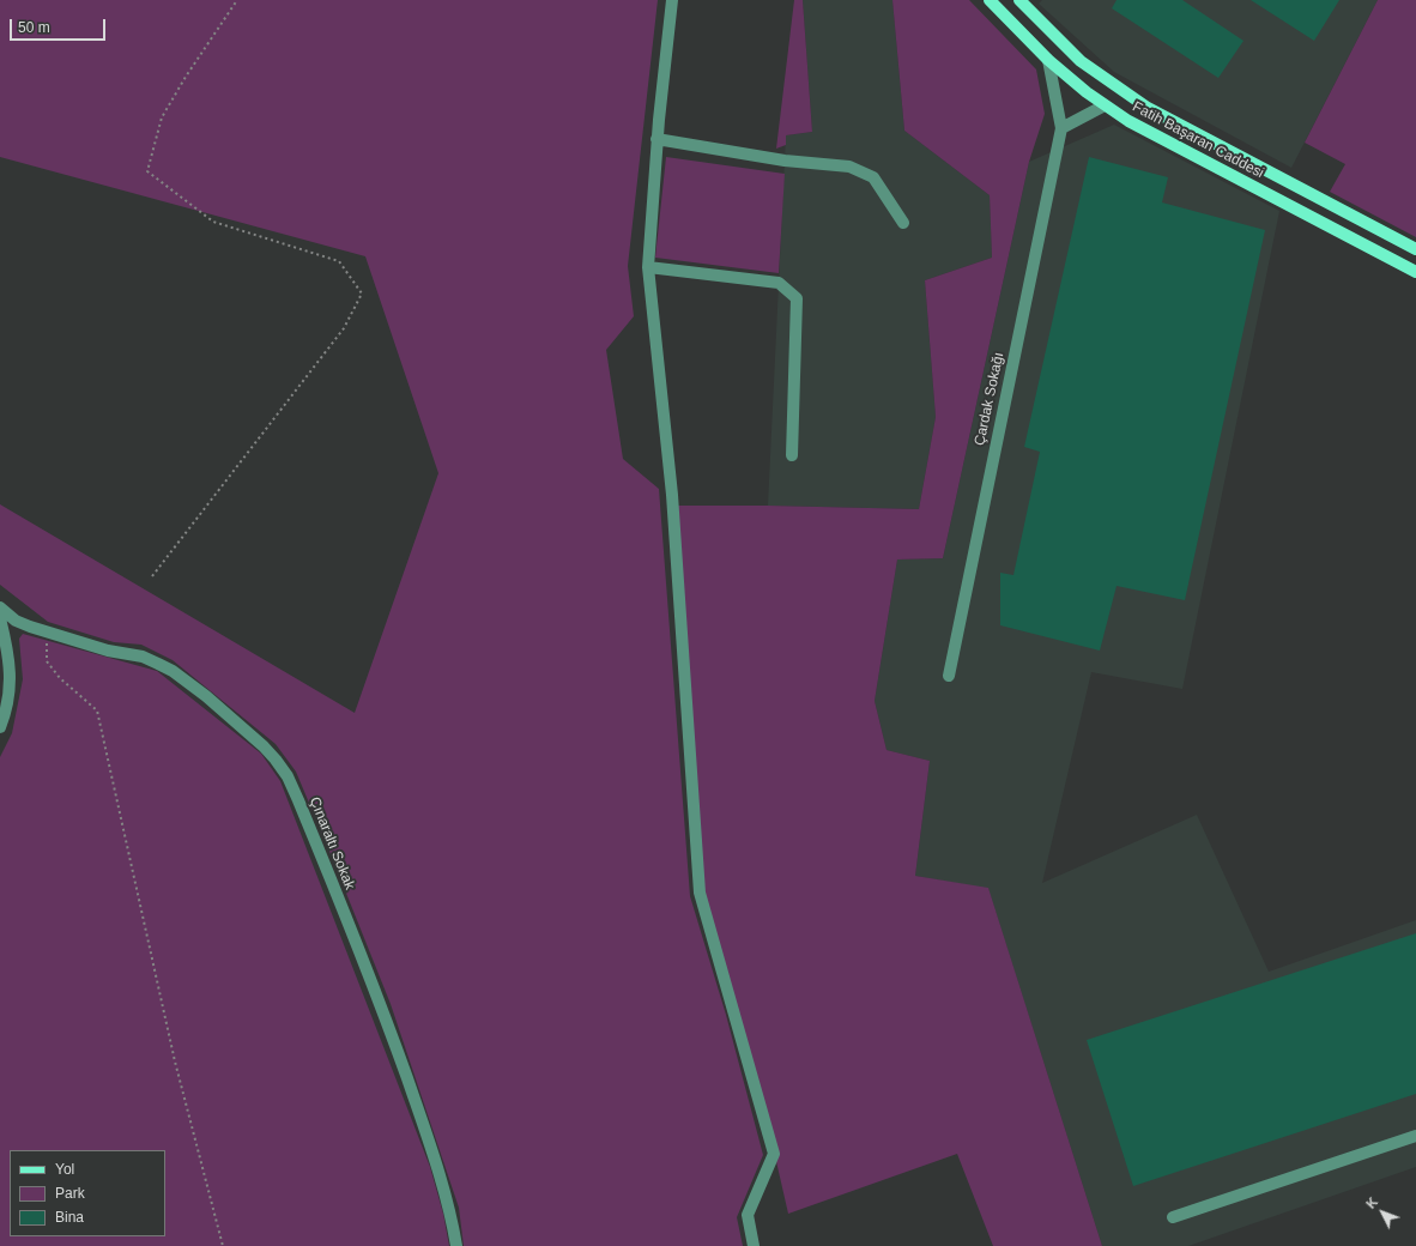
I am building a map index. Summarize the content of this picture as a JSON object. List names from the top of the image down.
{
  "streets": {
    "main road": ["Fatih Başaran Caddesi"],
    "street": ["Çardak Sokağı", "Çınaraltı Sokak"]
  },
  "crossings": [
    ["Fatih Başaran Caddesi", "Çardak Sokağı"]
  ],
  "legend": ["Yol", "Park", "Bina"],
  "scale_bar": "50 m",
  "north": "top left"
}
